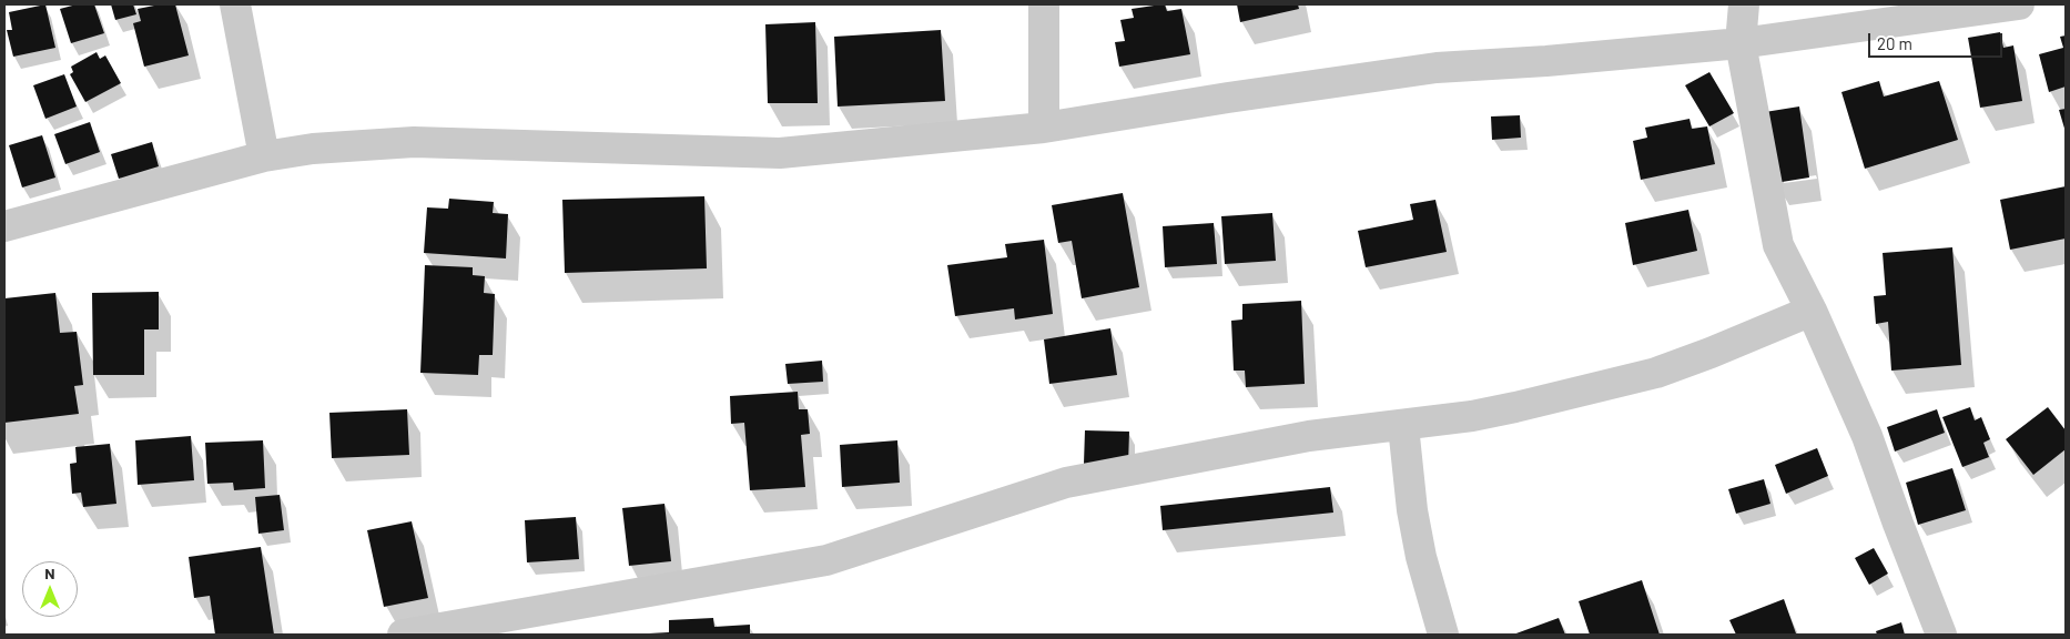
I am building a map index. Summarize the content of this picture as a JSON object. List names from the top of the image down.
{
  "scale_bar": "20 m",
  "north": "top"
}
